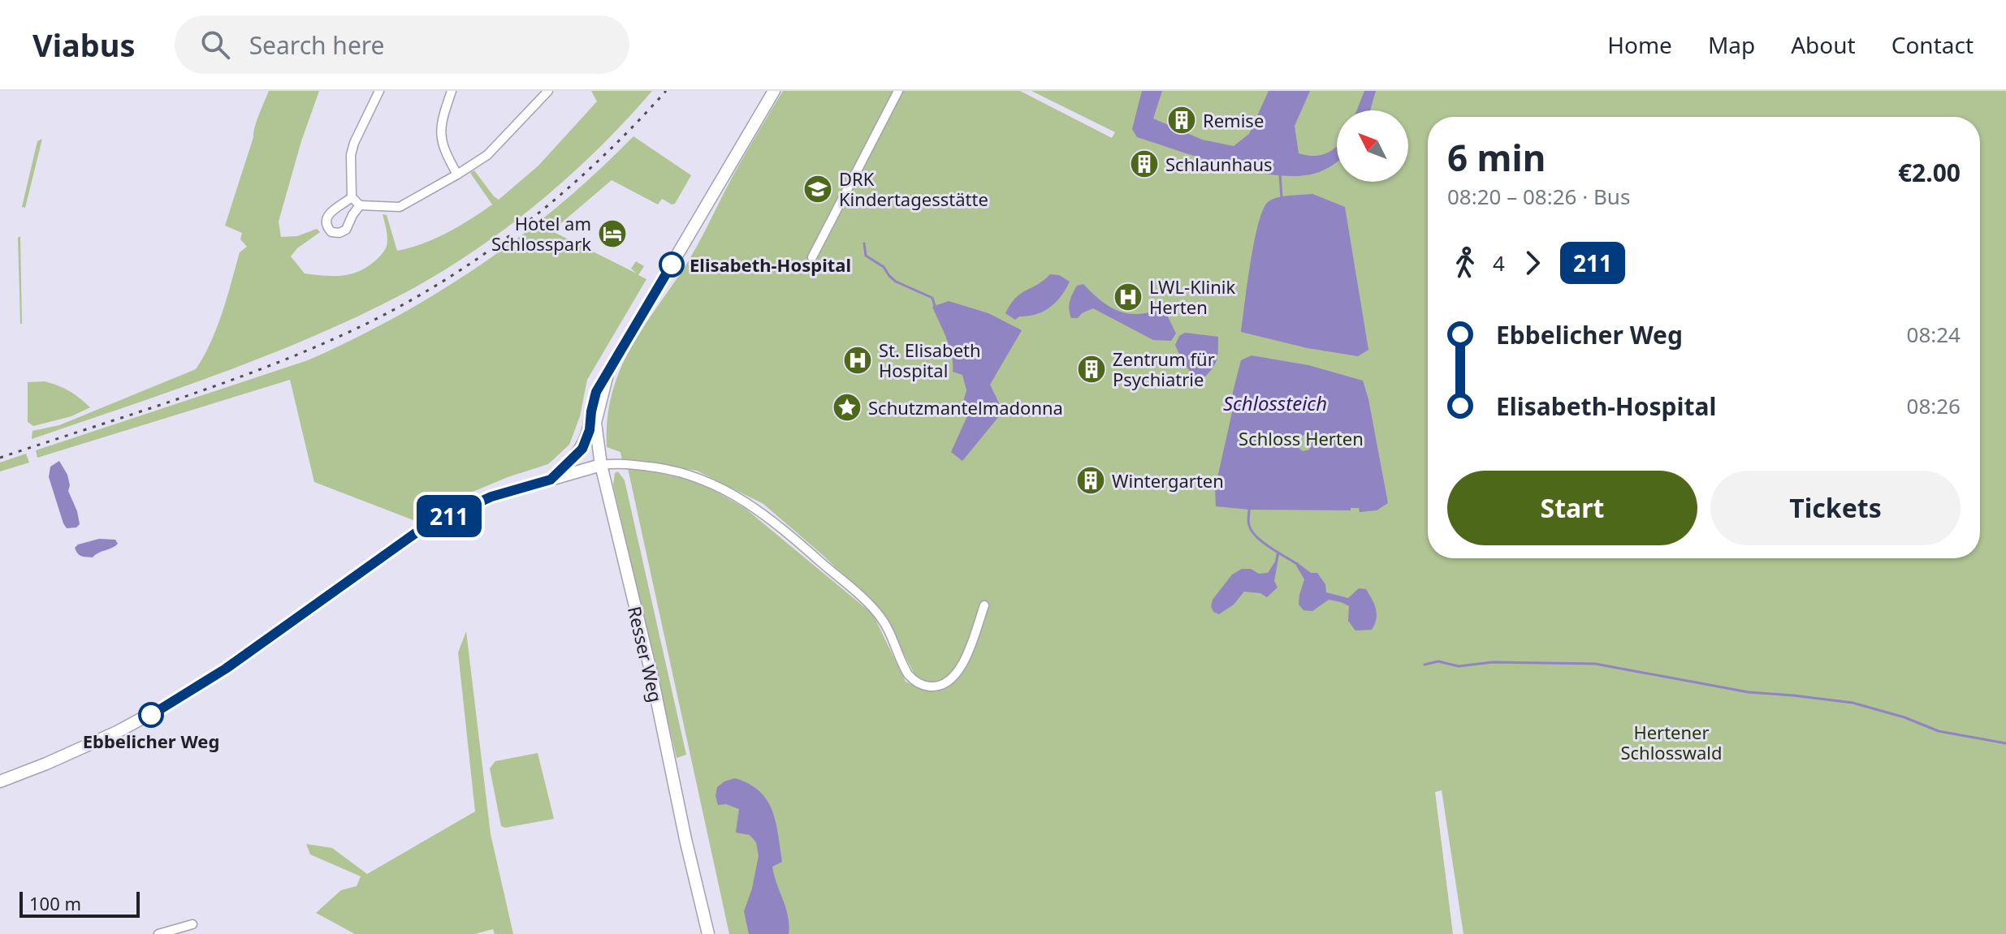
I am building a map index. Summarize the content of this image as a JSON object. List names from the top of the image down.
{
  "streets": {
    "main road": ["Resser Weg"]
  },
  "water": ["Schlossteich"],
  "parks": ["Schloss Herten", "Hertener Schlosswald"],
  "places": {
    "building": [
      "Remise",
      "Schlaunhaus",
      "Zentrum für Psychiatrie",
      "Wintergarten"
    ],
    "school or university": ["DRK Kindertagesstätte"],
    "hotel": ["Hotel am Schlosspark"],
    "other": ["Elisabeth-Hospital", "Ebbelicher Weg"],
    "hospital": ["LWL-Klinik Herten", "St. Elisabeth Hospital"],
    "place": ["Schutzmantelmadonna"]
  },
  "lines": ["bus line 211"],
  "scale_bar": "100 m",
  "north": "top left",
  "page": {
    "header": "Viabus",
    "search": "Search here",
    "nav": [
      "Home",
      "Map",
      "About",
      "Contact"
    ],
    "on_map": "211",
    "heading": ["6 min", "08:20 – 08:26 · Bus", "€2.00"],
    "legs": ["4", "211"],
    "list": [
      {
        "name": "Ebbelicher Weg",
        "value": "08:24"
      },
      {
        "name": "Elisabeth-Hospital",
        "value": "08:26"
      }
    ],
    "buttons": ["Start", "Tickets"],
    "scale": "100 m"
  }
}
